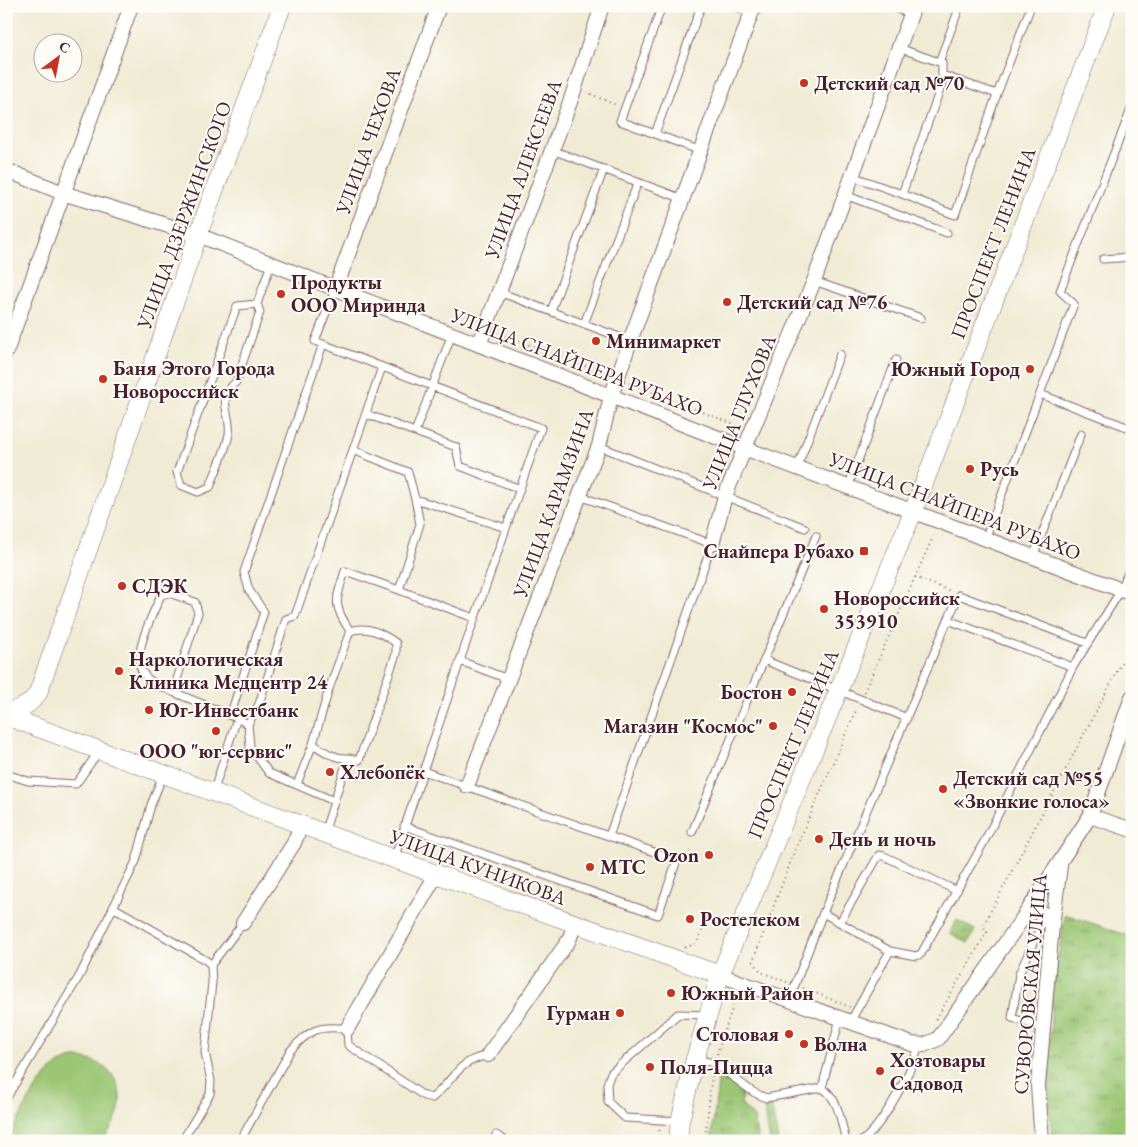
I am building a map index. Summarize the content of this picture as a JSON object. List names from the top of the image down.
{
  "streets": {
    "street": [
      "УЛИЦА ЧЕХОВА",
      "УЛИЦА АЛЕКСЕЕВА",
      "УЛИЦА ДЗЕРЖИНСКОГО",
      "ПРОСПЕКТ ЛЕНИНА",
      "УЛИЦА СНАЙПЕРА РУБАХО",
      "УЛИЦА ГЛУХОВА",
      "УЛИЦА КАРАМЗИНА",
      "УЛИЦА КУНИКОВА",
      "СУВОРОВСКАЯ УЛИЦА"
    ]
  },
  "crossings": [
    ["УЛИЦА ЧЕХОВА", "УЛИЦА СНАЙПЕРА РУБАХО"],
    ["УЛИЦА АЛЕКСЕЕВА", "УЛИЦА СНАЙПЕРА РУБАХО"],
    ["УЛИЦА ДЗЕРЖИНСКОГО", "УЛИЦА СНАЙПЕРА РУБАХО"],
    ["ПРОСПЕКТ ЛЕНИНА", "УЛИЦА СНАЙПЕРА РУБАХО"],
    ["ПРОСПЕКТ ЛЕНИНА", "УЛИЦА КУНИКОВА"],
    ["УЛИЦА СНАЙПЕРА РУБАХО", "УЛИЦА ГЛУХОВА"],
    ["УЛИЦА СНАЙПЕРА РУБАХО", "УЛИЦА КАРАМЗИНА"],
    ["УЛИЦА КУНИКОВА", "СУВОРОВСКАЯ УЛИЦА"]
  ],
  "places": {
    "other": [
      "Детский сад №70",
      "Продукты ООО Миринда",
      "Детский сад №76",
      "Минимаркет",
      "Южный Город",
      "Баня Этого Города Новороссийск",
      "Русь",
      "СДЭК",
      "Новороссийск 353910",
      "Наркологическая Клиника Медцентр 24",
      "Бостон",
      "Юг-Инвестбанк",
      "Магазин \"Космос\"",
      "ООО \"юг-сервис\"",
      "Хлебопёк",
      "Детский сад №55 «Звонкие голоса»",
      "День и ночь",
      "Ozon",
      "МТС",
      "Ростелеком",
      "Южный Район",
      "Гурман",
      "Столовая",
      "Волна",
      "Поля-Пицца",
      "Хозтовары Садовод"
    ],
    "transit": ["Снайпера Рубахо"]
  },
  "north": "top right"
}
